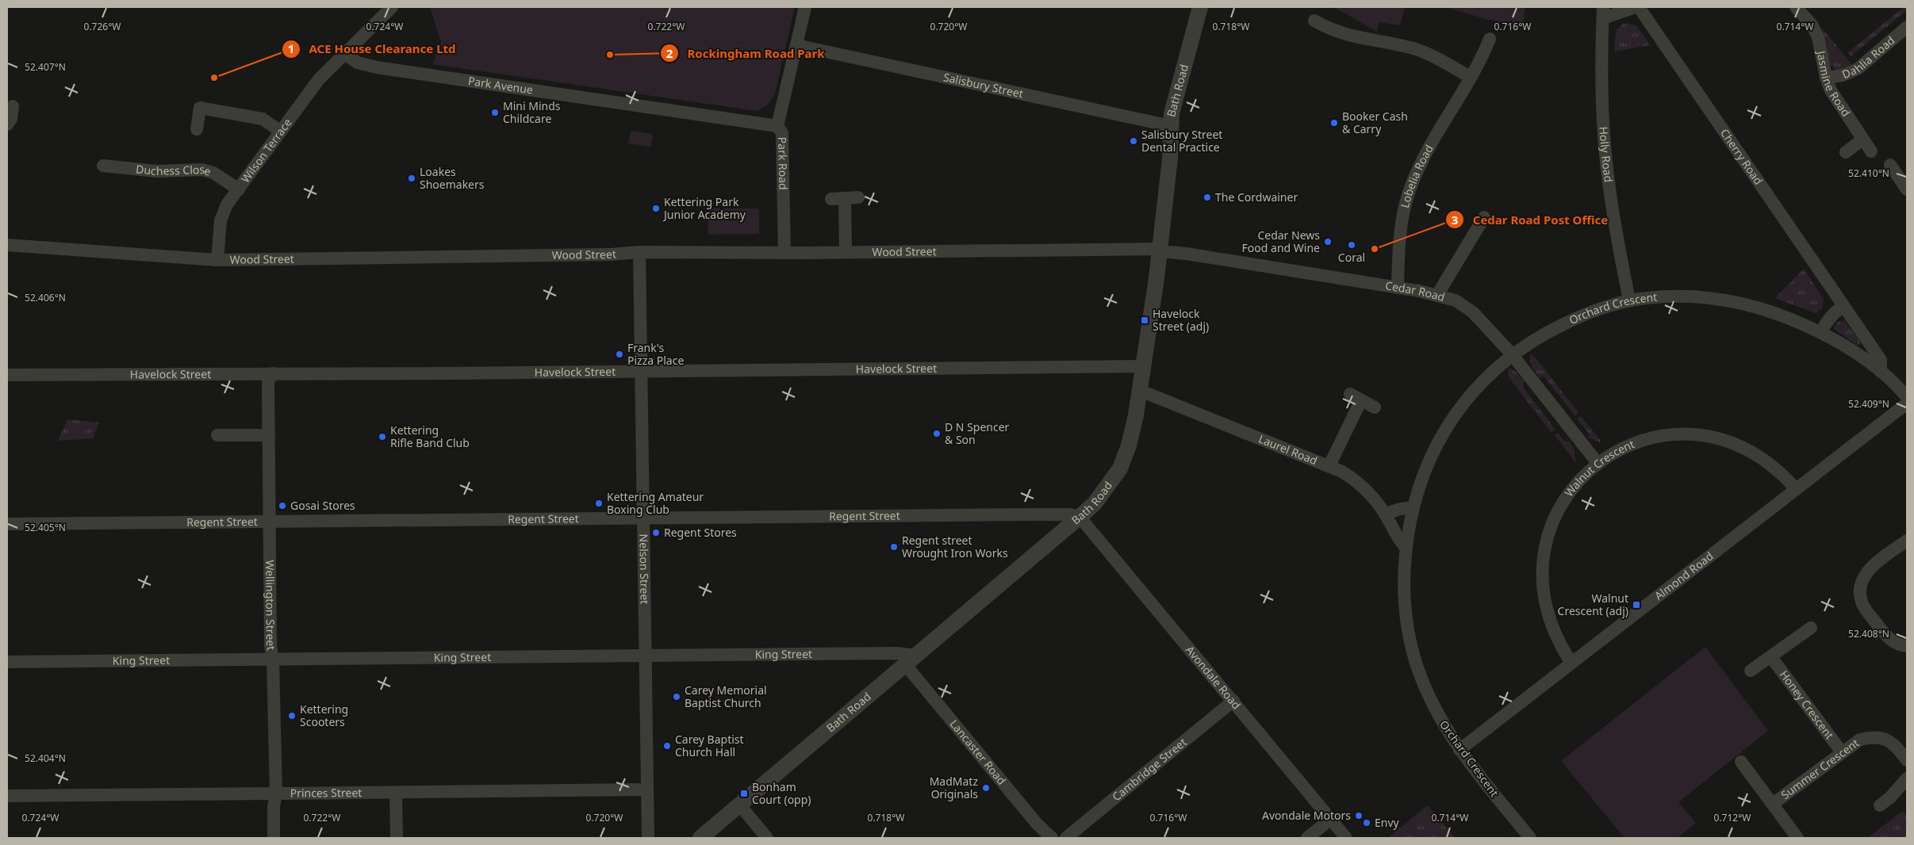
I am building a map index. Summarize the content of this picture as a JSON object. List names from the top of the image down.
{
  "streets": {
    "street": [
      "Dahlia Road",
      "Jasmine Road",
      "Park Avenue",
      "Salisbury Street",
      "Bath Road",
      "Wilson Terrace",
      "Holly Road",
      "Cherry Road",
      "Park Road",
      "Duchess Close",
      "Lobelia Road",
      "Wood Street",
      "Cedar Road",
      "Orchard Crescent",
      "Havelock Street",
      "Laurel Road",
      "Walnut Crescent",
      "Regent Street",
      "Nelson Street",
      "Almond Road",
      "Wellington Street",
      "King Street",
      "Avondale Road",
      "Honey Crescent",
      "Lancaster Road",
      "Cambridge Street",
      "Summer Crescent",
      "Princes Street"
    ]
  },
  "crossings": [
    ["Dahlia Road", "Jasmine Road"],
    ["Park Avenue", "Wilson Terrace"],
    ["Park Avenue", "Park Road"],
    ["Salisbury Street", "Bath Road"],
    ["Salisbury Street", "Park Road"],
    ["Bath Road", "Wood Street"],
    ["Bath Road", "Cedar Road"],
    ["Bath Road", "Havelock Street"],
    ["Bath Road", "Laurel Road"],
    ["Bath Road", "Regent Street"],
    ["Bath Road", "King Street"],
    ["Bath Road", "Avondale Road"],
    ["Bath Road", "Lancaster Road"],
    ["Wilson Terrace", "Duchess Close"],
    ["Wilson Terrace", "Wood Street"],
    ["Holly Road", "Orchard Crescent"],
    ["Cherry Road", "Orchard Crescent"],
    ["Park Road", "Wood Street"],
    ["Lobelia Road", "Cedar Road"],
    ["Wood Street", "Cedar Road"],
    ["Wood Street", "Nelson Street"],
    ["Cedar Road", "Orchard Crescent"],
    ["Cedar Road", "Walnut Crescent"],
    ["Orchard Crescent", "Laurel Road"],
    ["Orchard Crescent", "Almond Road"],
    ["Havelock Street", "Nelson Street"],
    ["Havelock Street", "Wellington Street"],
    ["Walnut Crescent", "Almond Road"],
    ["Regent Street", "Nelson Street"],
    ["Regent Street", "Wellington Street"],
    ["Regent Street", "Avondale Road"],
    ["Nelson Street", "King Street"],
    ["Nelson Street", "Princes Street"],
    ["Wellington Street", "King Street"],
    ["Wellington Street", "Princes Street"],
    ["King Street", "Lancaster Road"],
    ["Avondale Road", "Cambridge Street"],
    ["Honey Crescent", "Summer Crescent"]
  ],
  "places": {
    "other": [
      "Rockingham Road Park",
      "ACE House Clearance Ltd",
      "Mini Minds Childcare",
      "Booker Cash & Carry",
      "Salisbury Street Dental Practice",
      "Loakes Shoemakers",
      "The Cordwainer",
      "Kettering Park Junior Academy",
      "Cedar News Food and Wine",
      "Coral",
      "Cedar Road Post Office",
      "Frank's Pizza Place",
      "D N Spencer & Son",
      "Kettering Rifle Band Club",
      "Kettering Amateur Boxing Club",
      "Gosai Stores",
      "Regent Stores",
      "Regent street Wrought Iron Works",
      "Carey Memorial Baptist Church",
      "Kettering Scooters",
      "Carey Baptist Church Hall",
      "MadMatz Originals",
      "Avondale Motors",
      "Envy"
    ],
    "transit": ["Havelock Street (adj)", "Walnut Crescent (adj)", "Bonham Court (opp)"]
  },
  "coordinates": [
    "0.726°W",
    "0.724°W",
    "0.722°W",
    "0.720°W",
    "0.718°W",
    "0.716°W",
    "0.714°W",
    "52.407°N",
    "52.410°N",
    "52.406°N",
    "52.409°N",
    "52.405°N",
    "52.408°N",
    "52.404°N",
    "0.712°W"
  ]
}
